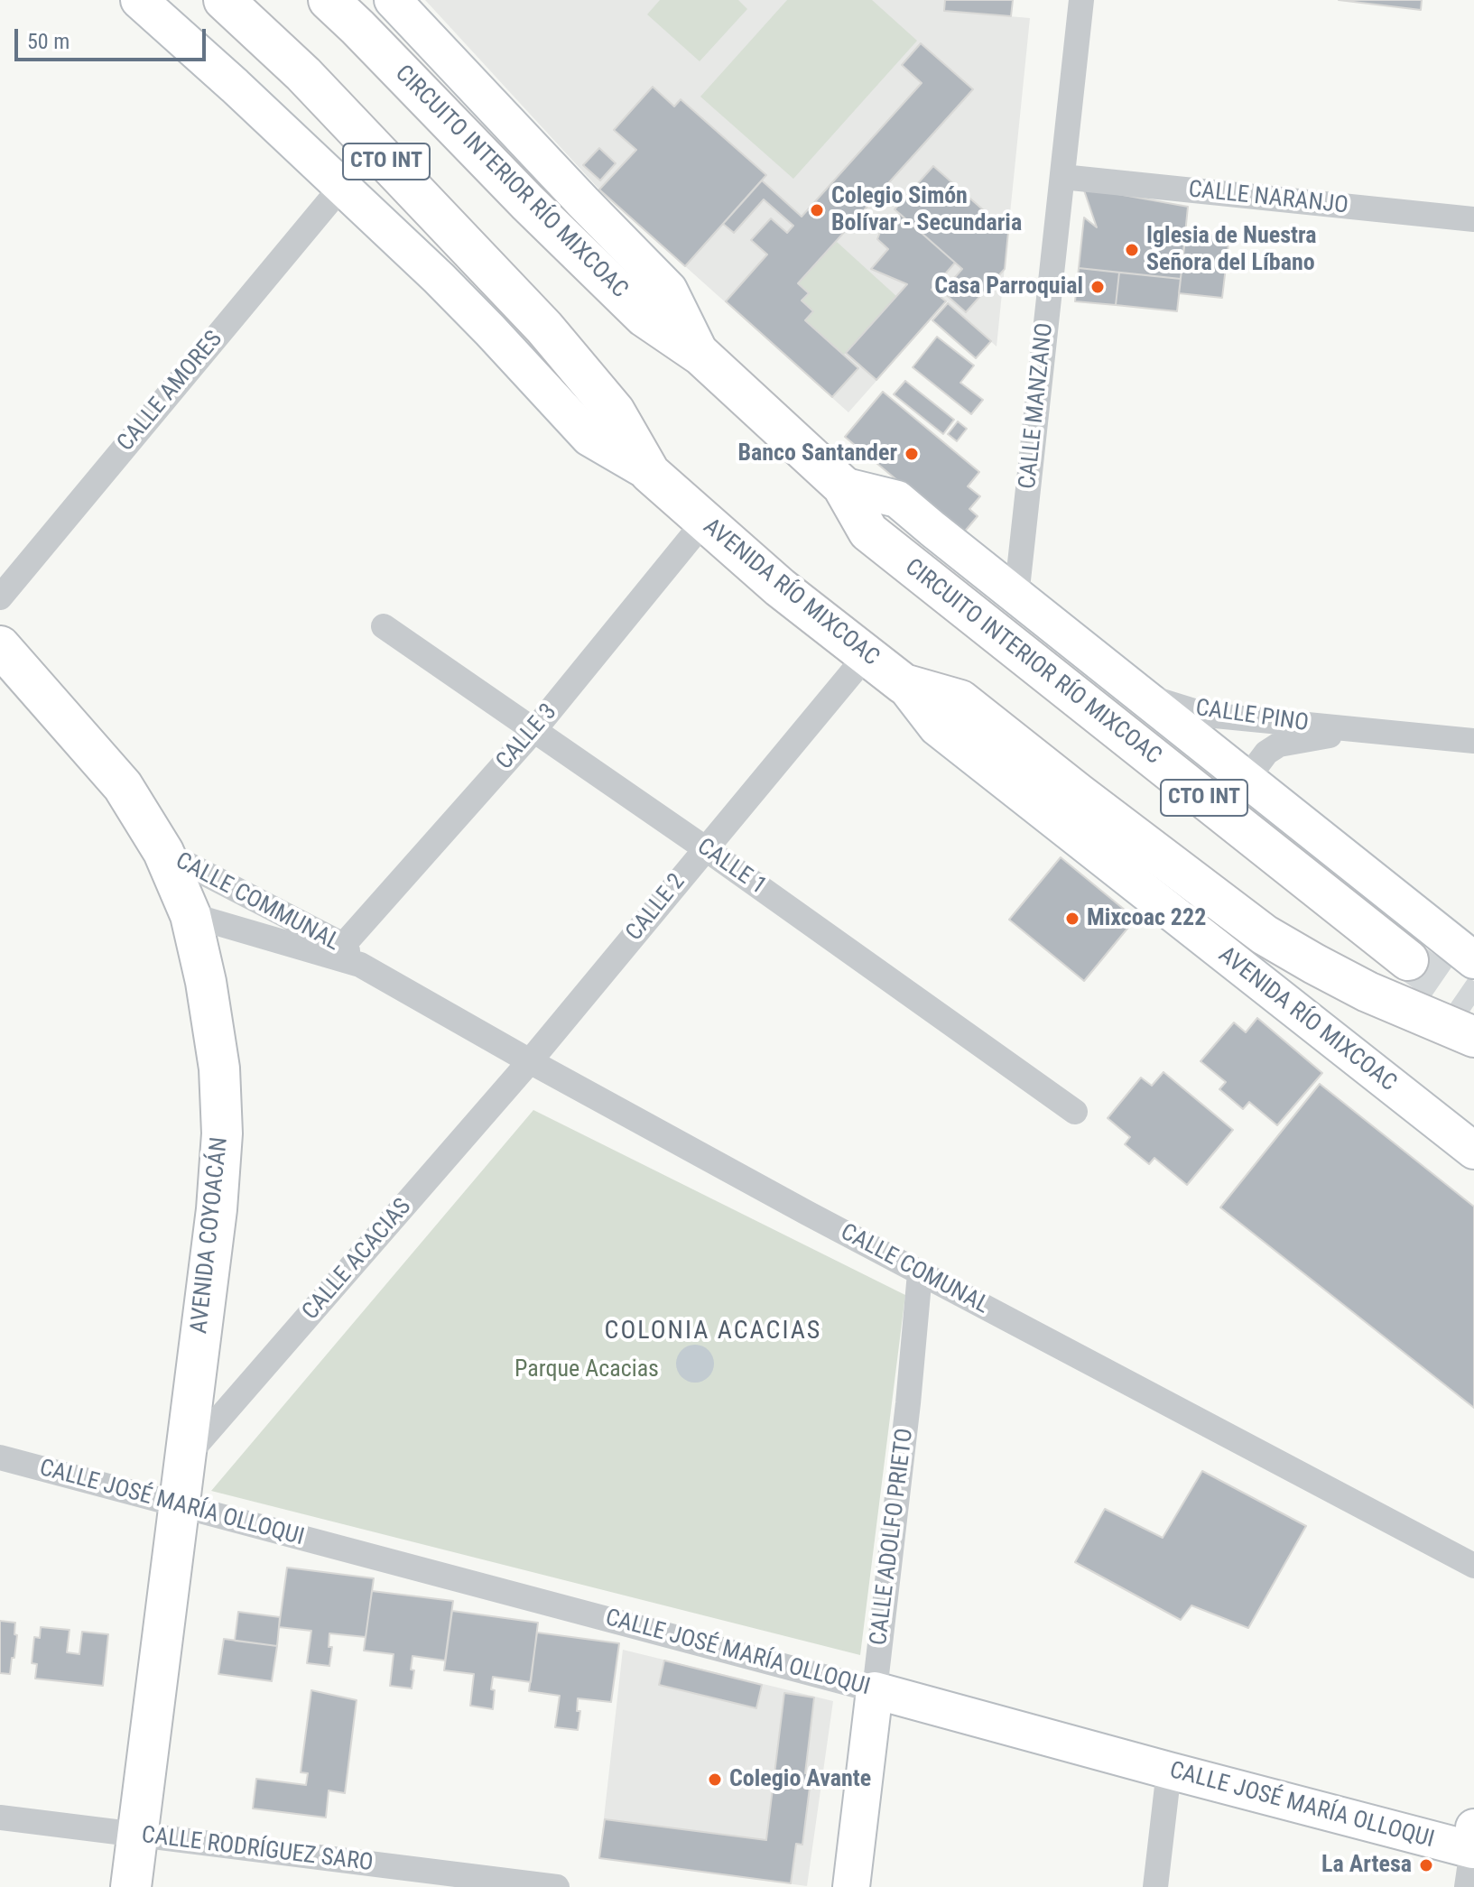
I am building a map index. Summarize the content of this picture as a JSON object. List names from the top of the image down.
{
  "streets": {
    "main road": [
      "CTO INT",
      "CIRCUITO INTERIOR RÍO MIXCOAC",
      "AVENIDA RÍO MIXCOAC",
      "AVENIDA COYOACÁN",
      "CALLE JOSÉ MARÍA OLLOQUI",
      "CALLE ADOLFO PRIETO"
    ],
    "street": [
      "CALLE NARANJO",
      "CALLE AMORES",
      "CALLE MANZANO",
      "CALLE PINO",
      "CALLE 3",
      "CALLE 1",
      "CALLE COMMUNAL",
      "CALLE 2",
      "CALLE ACACIAS",
      "CALLE COMUNAL",
      "CALLE RODRÍGUEZ SARO"
    ]
  },
  "crossings": [
    ["CTO INT", "CIRCUITO INTERIOR RÍO MIXCOAC"],
    ["CTO INT", "CALLE MANZANO"],
    ["CTO INT", "AVENIDA RÍO MIXCOAC"],
    ["CTO INT", "CALLE PINO"],
    ["CALLE NARANJO", "CALLE MANZANO"],
    ["CALLE AMORES", "AVENIDA RÍO MIXCOAC"],
    ["AVENIDA RÍO MIXCOAC", "CALLE 3"],
    ["AVENIDA RÍO MIXCOAC", "CALLE 2"],
    ["CALLE 3", "CALLE 1"],
    ["CALLE 3", "CALLE COMMUNAL"],
    ["CALLE 1", "CALLE 2"],
    ["CALLE COMMUNAL", "AVENIDA COYOACÁN"],
    ["CALLE COMMUNAL", "CALLE COMUNAL"],
    ["CALLE 2", "CALLE ACACIAS"],
    ["CALLE 2", "CALLE COMUNAL"],
    ["AVENIDA COYOACÁN", "CALLE ACACIAS"],
    ["AVENIDA COYOACÁN", "CALLE JOSÉ MARÍA OLLOQUI"],
    ["AVENIDA COYOACÁN", "CALLE RODRÍGUEZ SARO"],
    ["CALLE ACACIAS", "CALLE COMUNAL"],
    ["CALLE COMUNAL", "CALLE ADOLFO PRIETO"],
    ["CALLE JOSÉ MARÍA OLLOQUI", "CALLE ADOLFO PRIETO"]
  ],
  "districts": ["COLONIA ACACIAS"],
  "parks": ["Parque Acacias"],
  "places": [
    "Colegio Simón Bolívar - Secundaria",
    "Iglesia de Nuestra Señora del Líbano",
    "Casa Parroquial",
    "Banco Santander",
    "Mixcoac 222",
    "Colegio Avante",
    "La Artesa"
  ],
  "scale_bar": "50 m"
}
